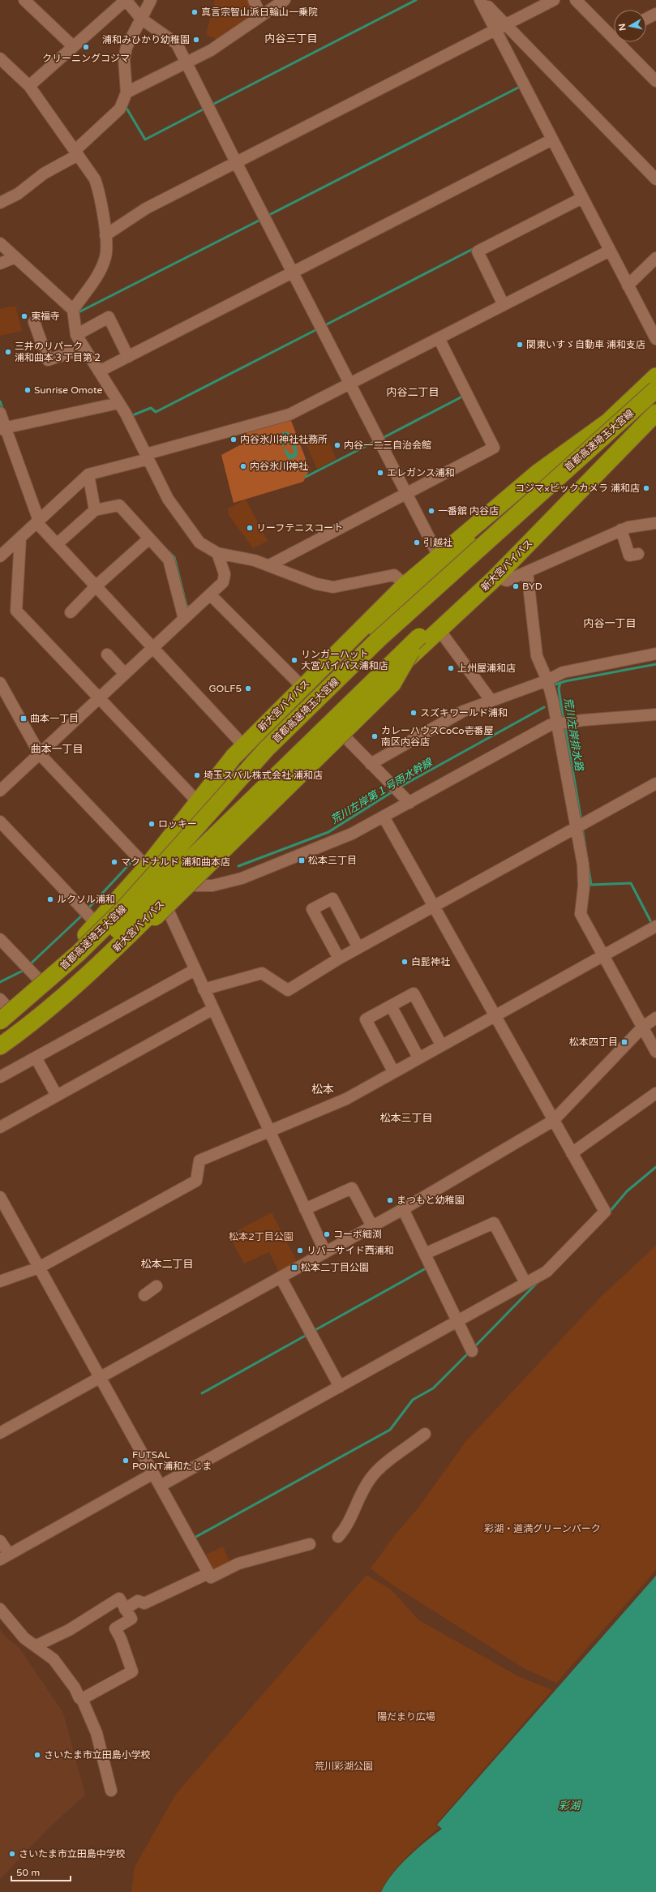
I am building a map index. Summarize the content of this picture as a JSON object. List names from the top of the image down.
{
  "streets": {
    "highway": ["首都高速埼玉大宮線", "新大宮バイパス"]
  },
  "crossings": [
    ["首都高速埼玉大宮線", "新大宮バイパス"]
  ],
  "districts": [
    "内谷三丁目",
    "内谷二丁目",
    "内谷一丁目",
    "曲本一丁目",
    "松本",
    "松本三丁目",
    "松本二丁目"
  ],
  "water": ["荒川左岸排水路", "荒川左岸第１号雨水幹線", "彩湖"],
  "parks": [
    "松本2丁目公園",
    "彩湖・道満グリーンパーク",
    "陽だまり広場",
    "荒川彩湖公園"
  ],
  "places": {
    "other": [
      "真言宗智山派日輪山一乗院",
      "浦和みひかり幼稚園",
      "クリーニングコジマ",
      "東福寺",
      "関東いすゞ自動車 浦和支店",
      "三井のリパーク 浦和曲本３丁目第２",
      "Sunrise Omote",
      "内谷氷川神社社務所",
      "内谷一二三自治会館",
      "内谷氷川神社",
      "エレガンス浦和",
      "コジマ×ビックカメラ 浦和店",
      "一番舘 内谷店",
      "リーフテニスコート",
      "引越社",
      "BYD",
      "リンガーハット 大宮バイパス浦和店",
      "上州屋浦和店",
      "GOLF5",
      "スズキワールド浦和",
      "カレーハウスCoCo壱番屋 南区内谷店",
      "埼玉スバル株式会社 浦和店",
      "ロッキー",
      "マクドナルド 浦和曲本店",
      "ルクソル浦和",
      "白髭神社",
      "まつもと幼稚園",
      "コーポ細渕",
      "リバーサイド西浦和",
      "FUTSAL POINT浦和たじま",
      "さいたま市立田島小学校",
      "さいたま市立田島中学校"
    ],
    "transit": [
      "曲本一丁目",
      "松本三丁目",
      "松本四丁目",
      "松本二丁目公園"
    ]
  },
  "scale_bar": "50 m",
  "north": "left"
}
